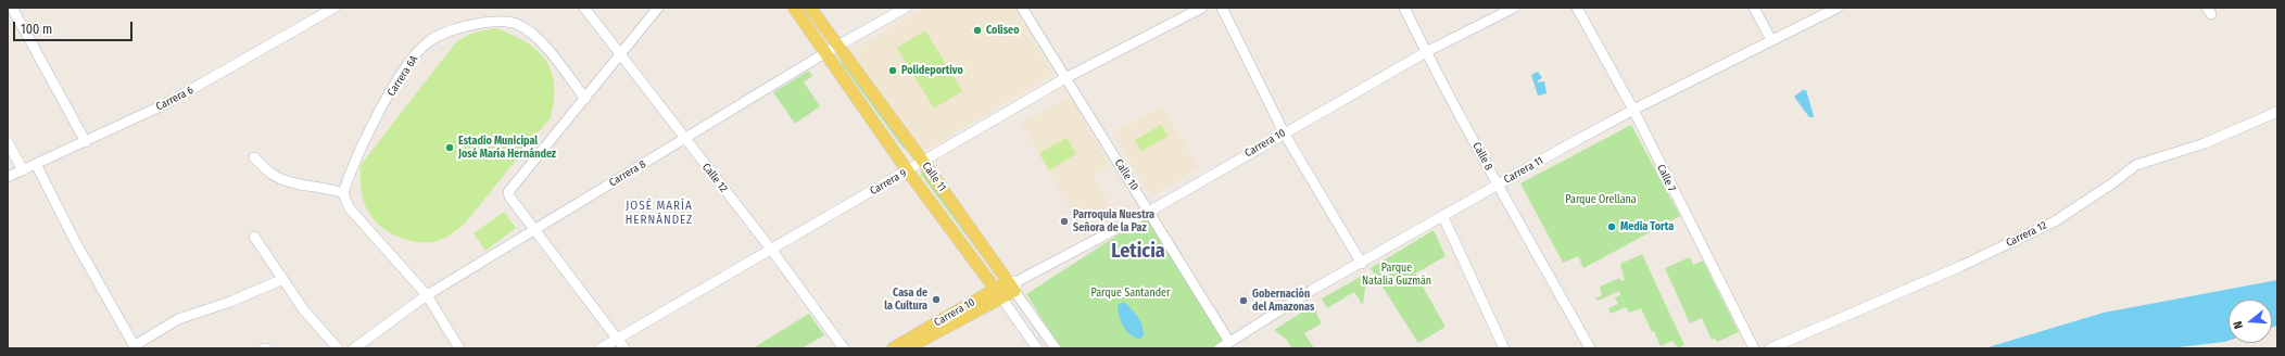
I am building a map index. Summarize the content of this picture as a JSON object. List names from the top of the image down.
{
  "streets": {
    "main road": ["Carrera 10", "Calle 11"],
    "street": [
      "Carrera 6A",
      "Carrera 6",
      "Calle 8",
      "Carrera 11",
      "Carrera 8",
      "Calle 10",
      "Calle 12",
      "Calle 7",
      "Carrera 9",
      "Carrera 12"
    ]
  },
  "crossings": [
    ["Carrera 10", "Calle 8"],
    ["Carrera 10", "Calle 10"],
    ["Carrera 10", "Calle 11"],
    ["Calle 8", "Carrera 11"],
    ["Carrera 11", "Calle 10"],
    ["Carrera 11", "Calle 7"],
    ["Carrera 8", "Calle 11"],
    ["Carrera 8", "Calle 12"],
    ["Calle 10", "Carrera 9"],
    ["Calle 11", "Carrera 9"],
    ["Calle 12", "Carrera 9"]
  ],
  "districts": ["JOSÉ MARÍA HERNÁNDEZ", "Leticia"],
  "parks": ["Parque Orellana", "Parque Natalia Guzmán", "Parque Santander"],
  "places": [
    "Coliseo",
    "Polideportivo",
    "Estadio Municipal José María Hernández",
    "Parroquia Nuestra Señora de la Paz",
    "Media Torta",
    "Casa de la Cultura",
    "Gobernación del Amazonas"
  ],
  "scale_bar": "100 m",
  "north": "left"
}
